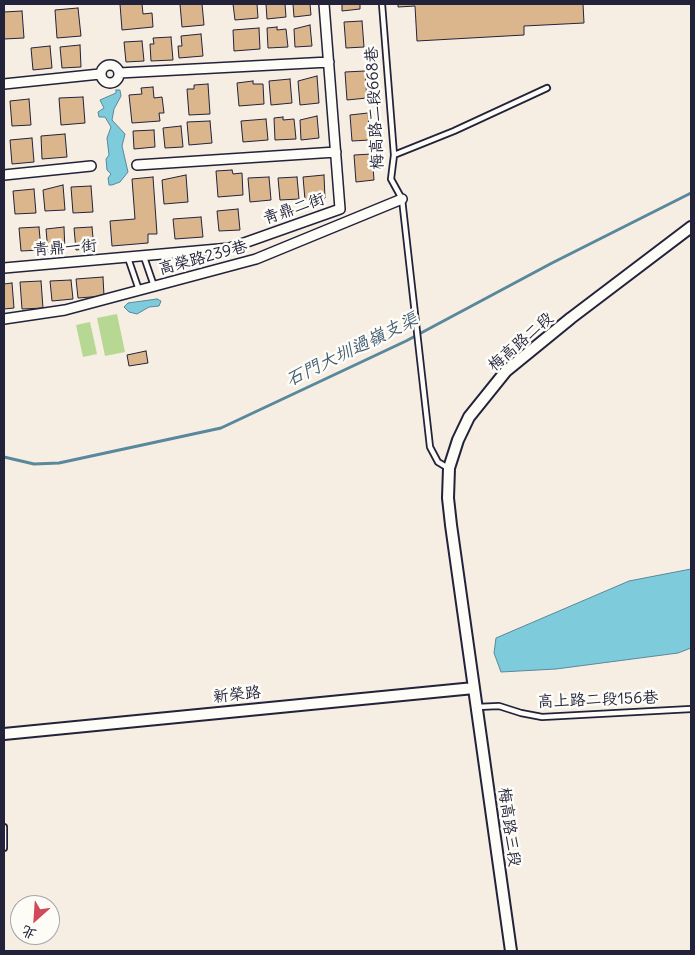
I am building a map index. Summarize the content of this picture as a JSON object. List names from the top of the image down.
{
  "streets": {
    "street": [
      "青鼎二街",
      "青鼎一街",
      "高榮路239巷",
      "梅高路二段",
      "新榮路",
      "梅高路三段"
    ],
    "lane": ["梅高路二段668巷", "高上路二段156巷"]
  },
  "crossings": [
    ["梅高路二段668巷", "高榮路239巷"],
    ["梅高路二段668巷", "梅高路二段"],
    ["青鼎二街", "青鼎一街"],
    ["梅高路二段", "新榮路"],
    ["梅高路二段", "高上路二段156巷"],
    ["梅高路二段", "梅高路三段"],
    ["高上路二段156巷", "梅高路三段"]
  ],
  "water": ["石門大圳過嶺支渠"],
  "north": "bottom left"
}
